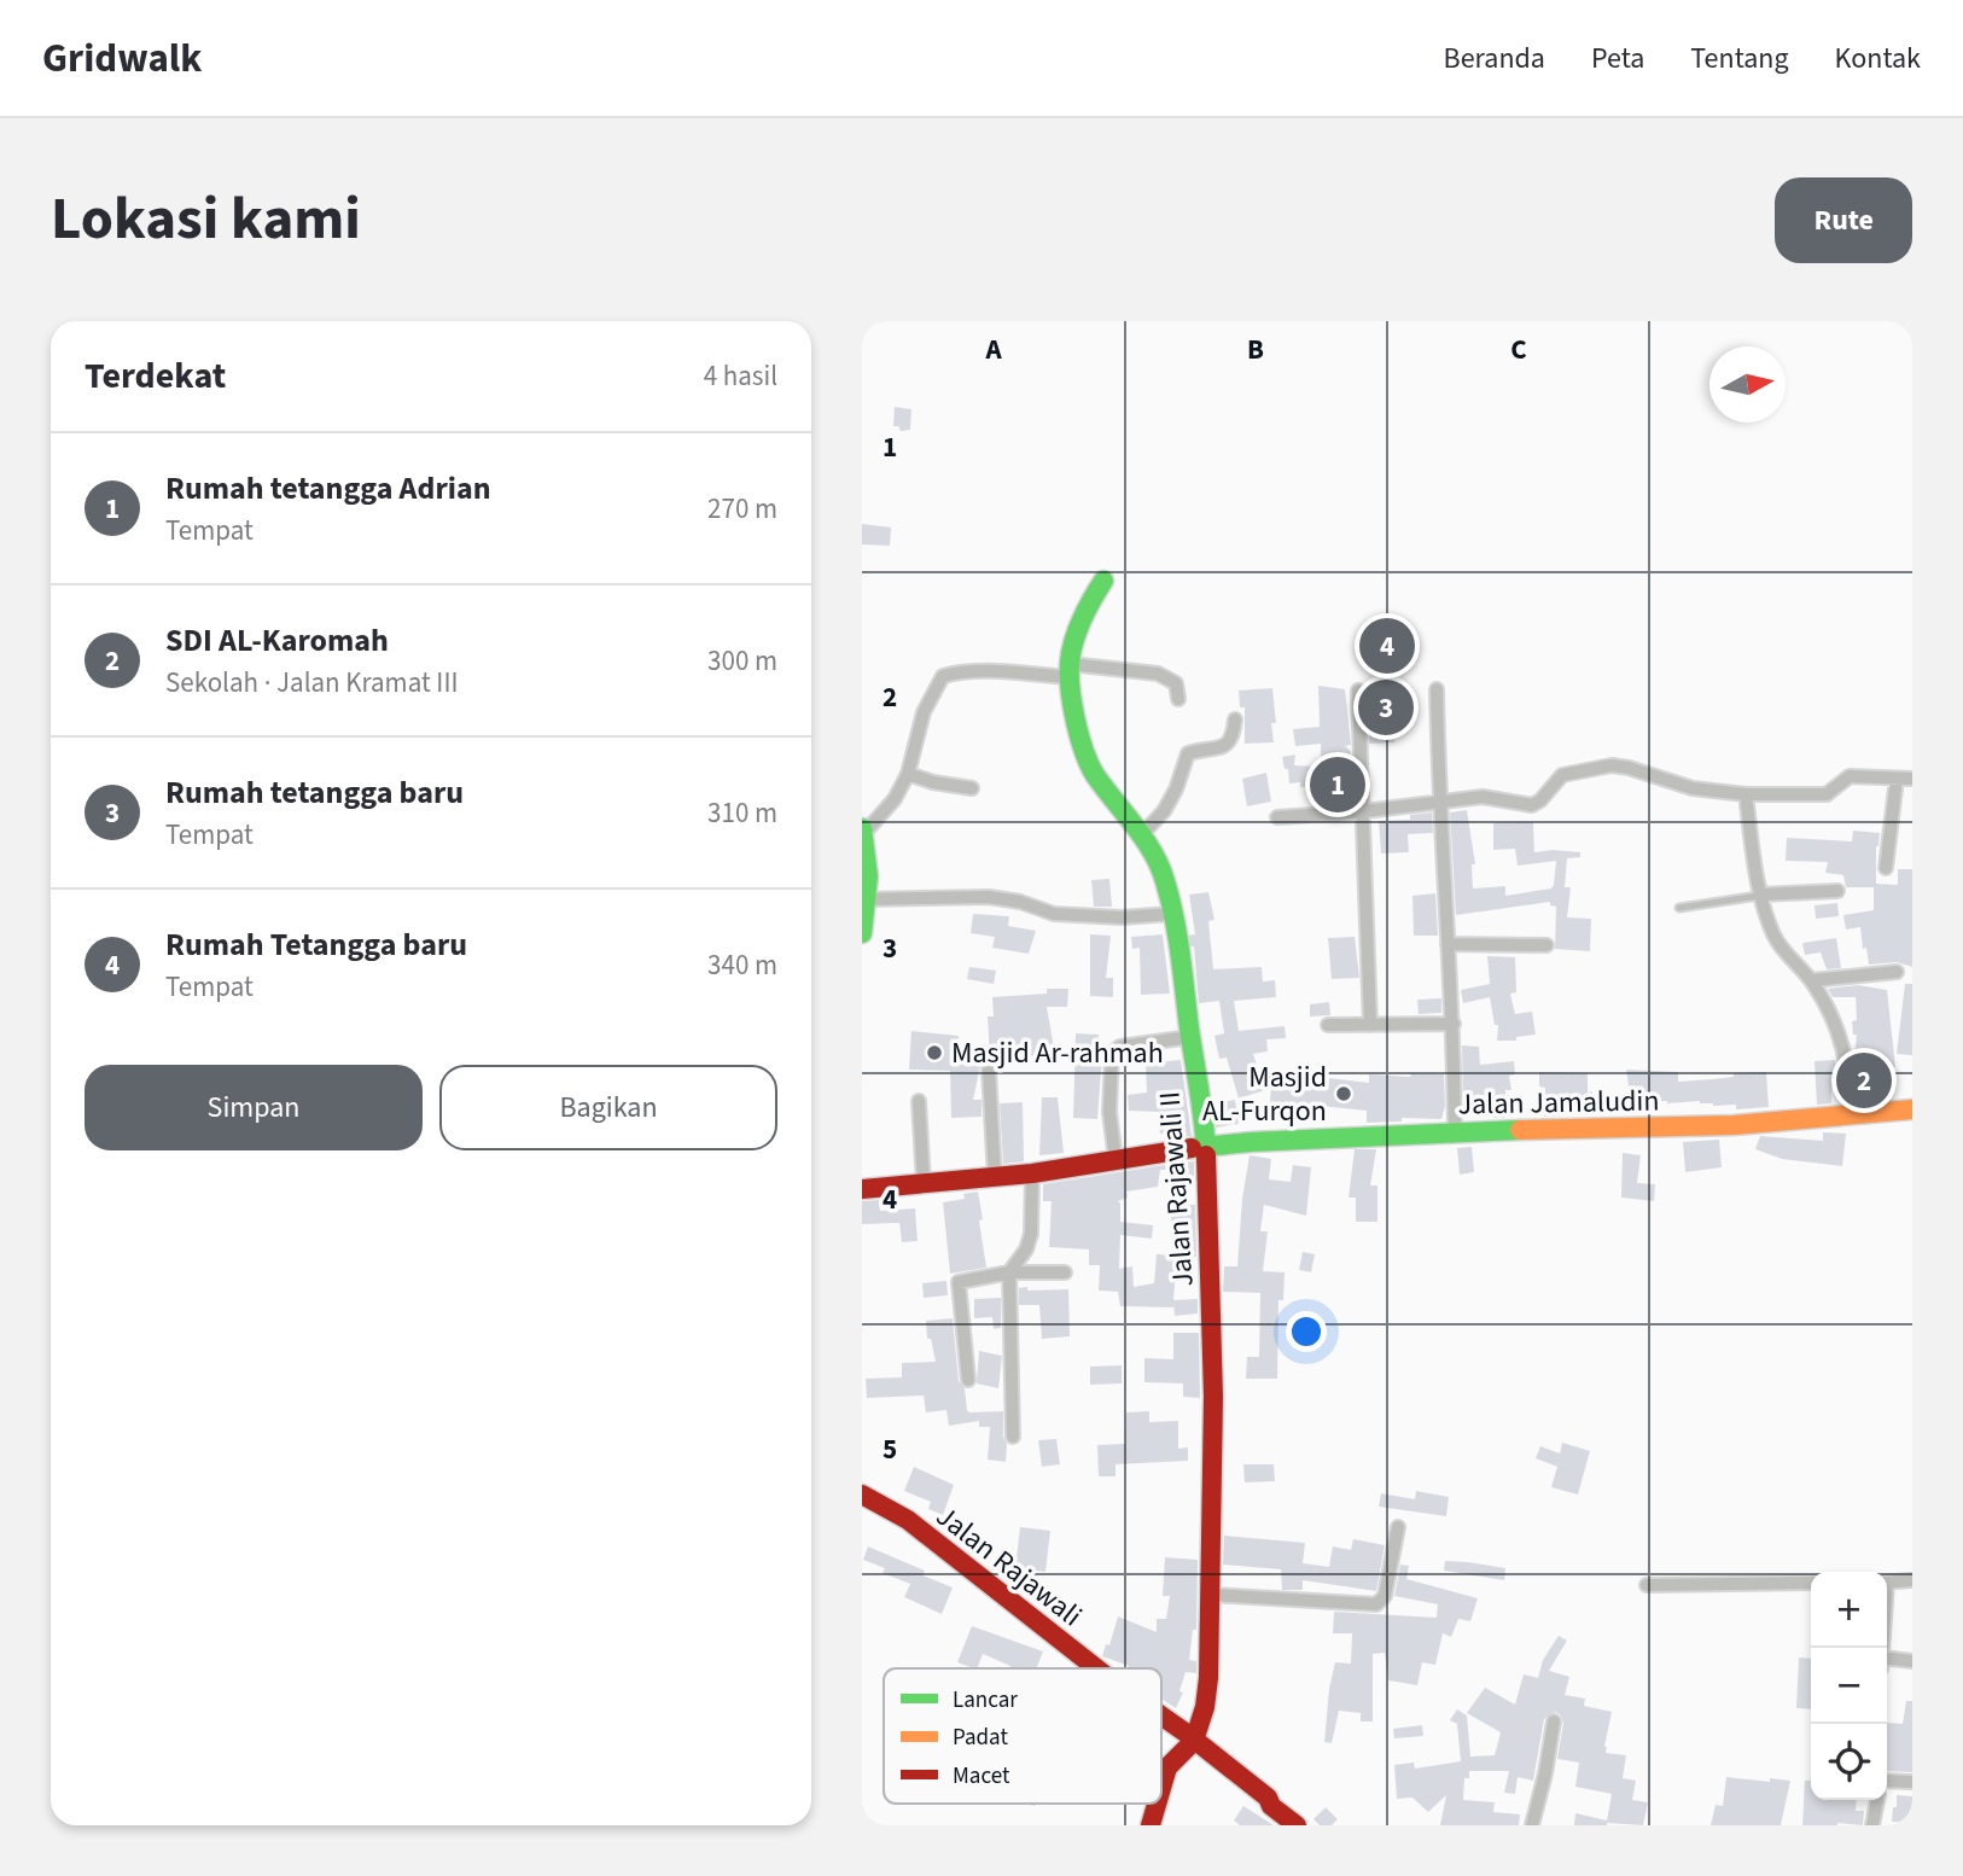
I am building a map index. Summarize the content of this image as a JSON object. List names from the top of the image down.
{
  "streets": {
    "street": ["Jalan Jamaludin", "Jalan Rajawali II", "Jalan Rajawali"]
  },
  "crossings": [
    ["Jalan Jamaludin", "Jalan Rajawali II"],
    ["Jalan Rajawali II", "Jalan Rajawali"]
  ],
  "places": ["Masjid Ar-rahmah", "Masjid AL-Furqon"],
  "legend": ["Lancar", "Padat", "Macet"],
  "north": "right",
  "page": {
    "header": "Gridwalk",
    "nav": [
      "Beranda",
      "Peta",
      "Tentang",
      "Kontak"
    ],
    "title": "Lokasi kami",
    "buttons": [
      "Rute",
      ["Simpan", "Bagikan"]
    ],
    "heading": ["Terdekat", "4 hasil"],
    "list": [
      {
        "mark": "1",
        "name": "Rumah tetangga Adrian",
        "note": "Tempat",
        "value": "270 m"
      },
      {
        "mark": "2",
        "name": "SDI AL-Karomah",
        "note": "Sekolah · Jalan Kramat III",
        "value": "300 m"
      },
      {
        "mark": "3",
        "name": "Rumah tetangga baru",
        "note": "Tempat",
        "value": "310 m"
      },
      {
        "mark": "4",
        "name": "Rumah Tetangga baru",
        "note": "Tempat",
        "value": "340 m"
      }
    ],
    "pins": [
      "4",
      "3",
      "1",
      "2"
    ],
    "map_buttons": ["+", "−"]
  },
  "grid": {
    "columns": ["A", "B", "C"],
    "rows": [
      "1",
      "2",
      "3",
      "4",
      "5"
    ]
  }
}
